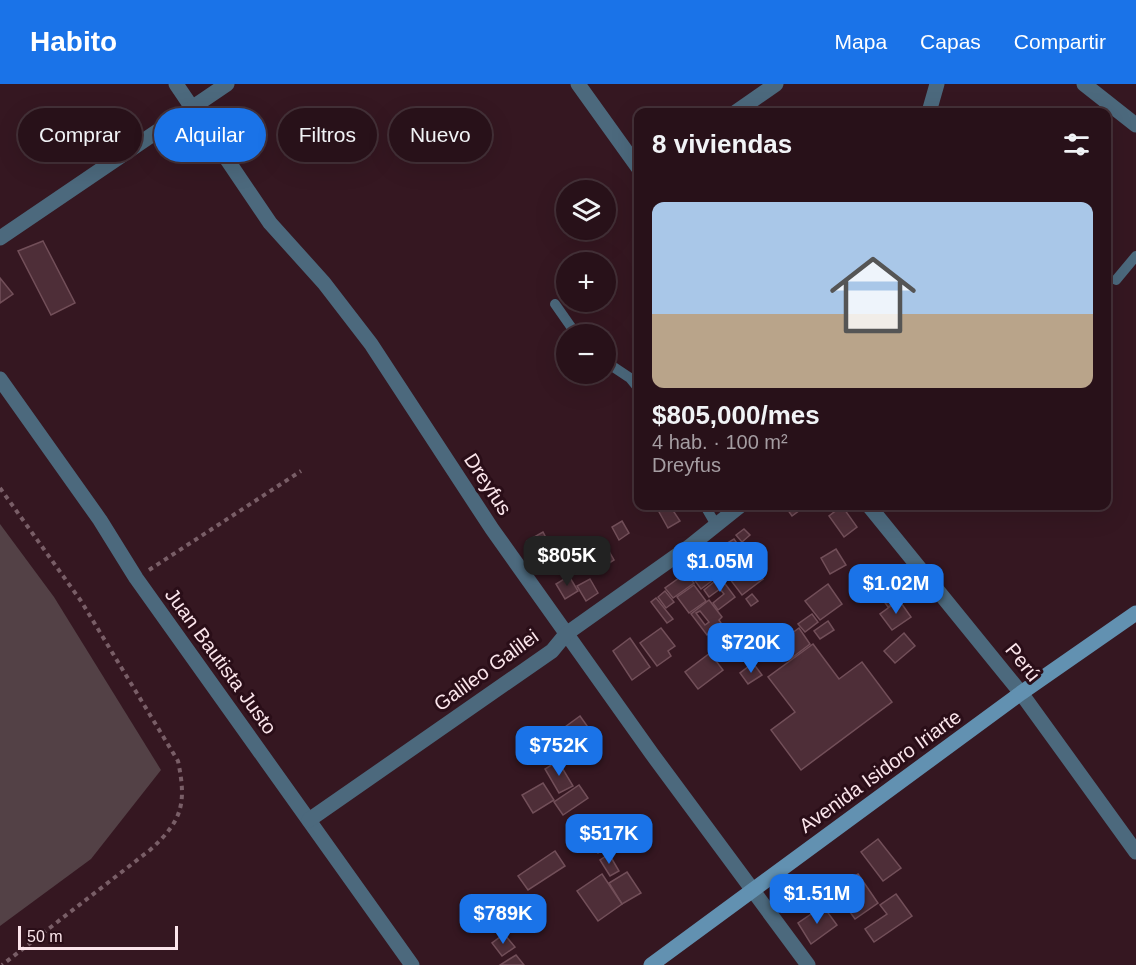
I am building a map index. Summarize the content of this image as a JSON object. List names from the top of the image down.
{
  "streets": {
    "street": [
      "Dreyfus",
      "Juan Bautista Justo",
      "Perú",
      "Galileo Galilei",
      "Avenida Isidoro Iriarte"
    ]
  },
  "crossings": [
    ["Dreyfus", "Galileo Galilei"],
    ["Dreyfus", "Avenida Isidoro Iriarte"],
    ["Juan Bautista Justo", "Galileo Galilei"],
    ["Perú", "Avenida Isidoro Iriarte"]
  ],
  "scale_bar": "50 m",
  "page": {
    "header": "Habito",
    "nav": ["Mapa", "Capas", "Compartir"],
    "chip": [
      "Comprar",
      "Alquilar",
      "Filtros",
      "Nuevo"
    ],
    "heading": "8 viviendas",
    "map_buttons": ["+", "−"],
    "list": [
      {
        "name": "$805,000/mes",
        "note": "4 hab. · 100 m² · Dreyfus"
      }
    ],
    "price": [
      "$805K",
      "$1.05M",
      "$1.02M",
      "$720K",
      "$752K",
      "$517K",
      "$1.51M",
      "$789K"
    ],
    "scale": "50 m"
  }
}
